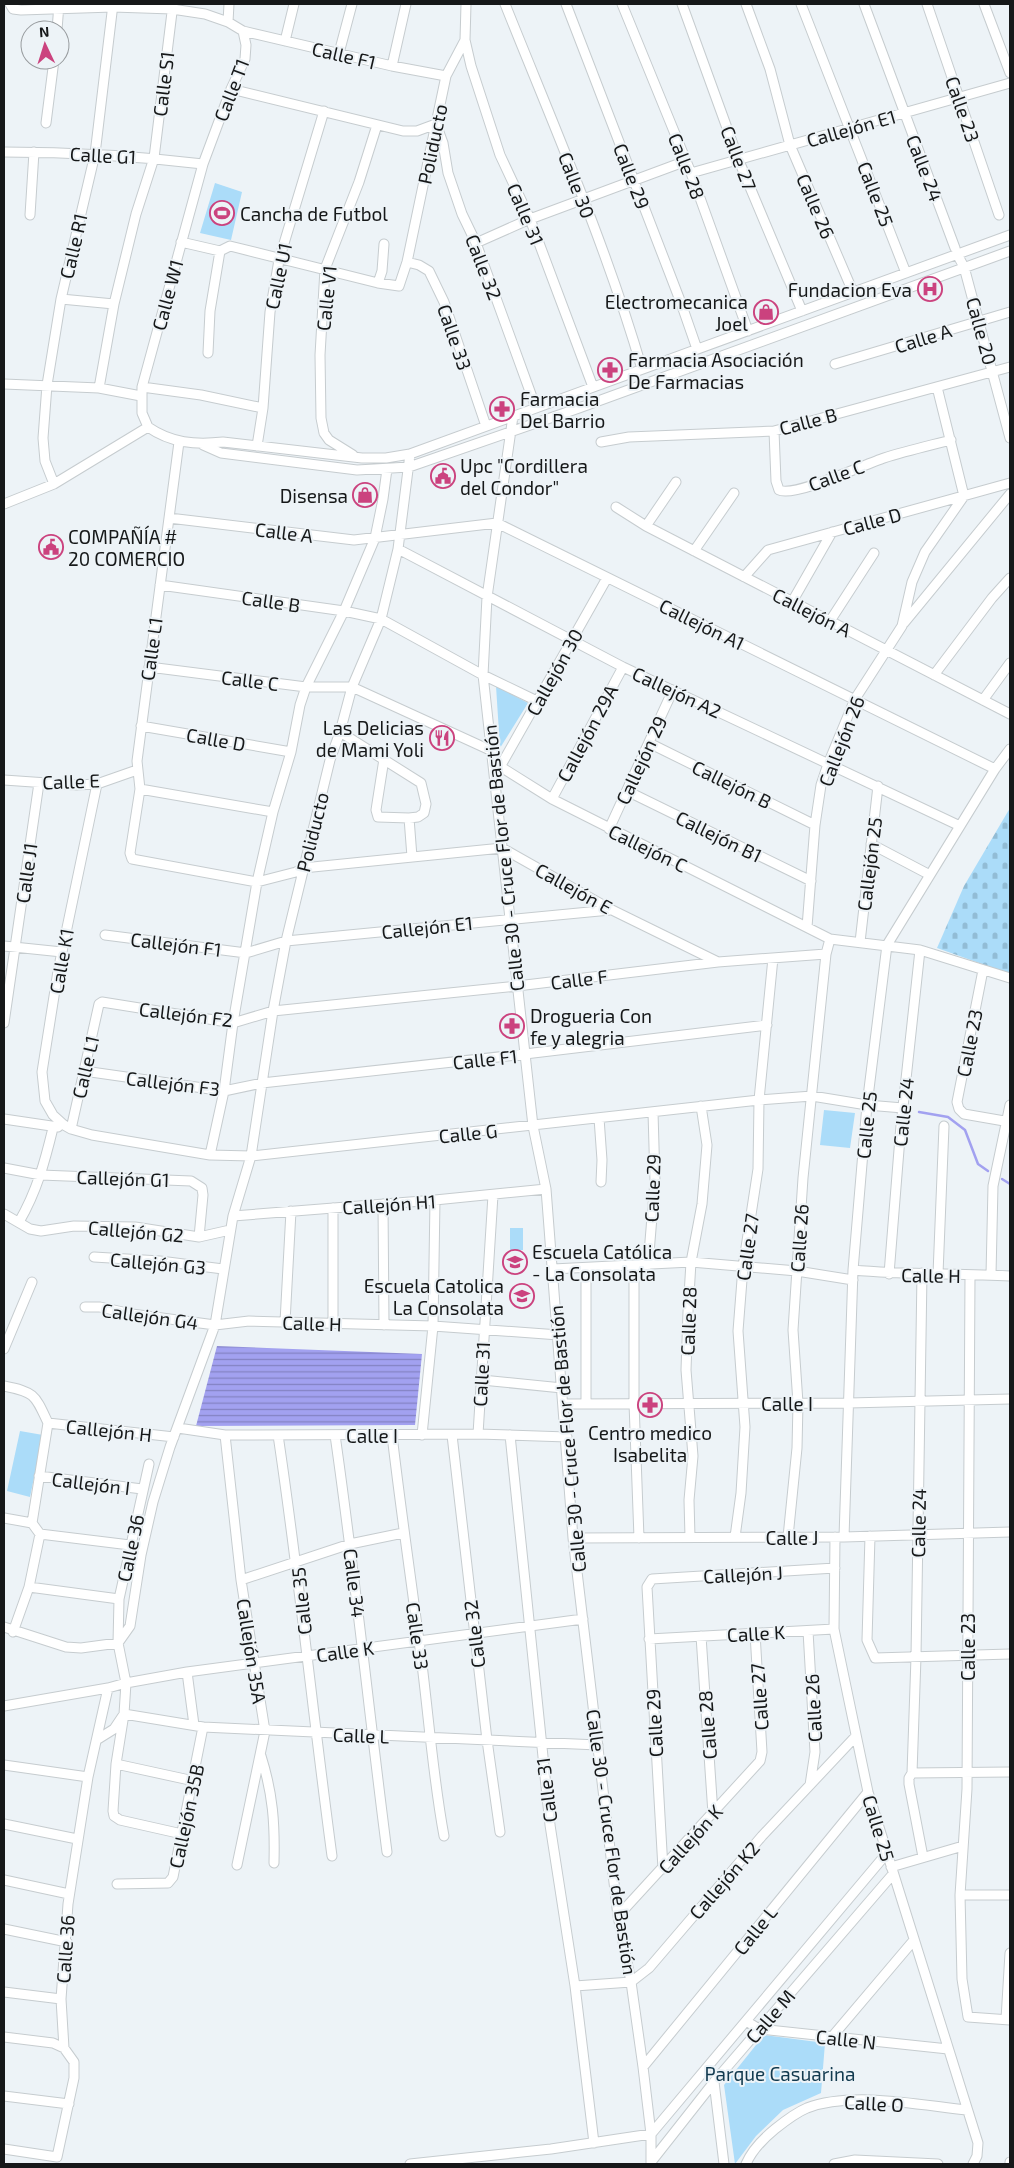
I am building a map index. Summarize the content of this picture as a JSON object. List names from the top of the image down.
{
  "streets": {
    "street": [
      "Calle F1",
      "Calle S1",
      "Calle T1",
      "Calle 23",
      "Callejón E1",
      "Poliducto",
      "Calle G1",
      "Calle 27",
      "Calle 28",
      "Calle 24",
      "Calle 29",
      "Calle 30",
      "Calle 25",
      "Calle 26",
      "Calle 31",
      "Calle R1",
      "Calle 32",
      "Calle U1",
      "Calle W1",
      "Calle V1",
      "Calle 20",
      "Calle 33",
      "Calle A",
      "Calle B",
      "Calle C",
      "Calle D",
      "Callejón A",
      "Callejón A1",
      "Calle L1",
      "Callejón 30",
      "Callejón A2",
      "Callejón 29A",
      "Callejón 26",
      "Callejón 29",
      "Calle E",
      "Callejón B",
      "Callejón B1",
      "Callejón C",
      "Calle 30 - Cruce Flor de Bastión",
      "Callejón 25",
      "Calle J1",
      "Callejón E",
      "Callejón F1",
      "Calle K1",
      "Calle F",
      "Callejón F2",
      "Callejón F3",
      "Calle G",
      "Callejón G1",
      "Callejón H1",
      "Callejón G2",
      "Callejón G3",
      "Calle H",
      "Callejón G4",
      "Calle I",
      "Callejón H",
      "Callejón I",
      "Calle J",
      "Calle 36",
      "Callejón J",
      "Calle 34",
      "Calle 35",
      "Calle K",
      "Callejón 35A",
      "Calle L",
      "Callejón 35B",
      "Callejón K",
      "Callejón K2",
      "Calle M",
      "Calle N",
      "Calle O"
    ]
  },
  "crossings": [
    ["Calle F1", "Calle T1"],
    ["Calle F1", "Poliducto"],
    ["Calle F1", "Calle 27"],
    ["Calle F1", "Calle 30 - Cruce Flor de Bastión"],
    ["Calle F1", "Callejón F3"],
    ["Calle S1", "Calle G1"],
    ["Calle T1", "Calle G1"],
    ["Calle T1", "Calle W1"],
    ["Calle 23", "Callejón E1"],
    ["Calle 23", "Calle H"],
    ["Calle 23", "Calle I"],
    ["Calle 23", "Calle J"],
    ["Callejón E1", "Poliducto"],
    ["Callejón E1", "Calle 27"],
    ["Callejón E1", "Calle 28"],
    ["Callejón E1", "Calle 24"],
    ["Callejón E1", "Calle 25"],
    ["Callejón E1", "Calle 26"],
    ["Callejón E1", "Calle 30 - Cruce Flor de Bastión"],
    ["Callejón E1", "Callejón E"],
    ["Callejón E1", "Callejón F1"],
    ["Poliducto", "Calle 31"],
    ["Poliducto", "Calle 32"],
    ["Poliducto", "Calle 33"],
    ["Poliducto", "Calle A"],
    ["Poliducto", "Calle B"],
    ["Poliducto", "Calle C"],
    ["Poliducto", "Callejón A2"],
    ["Poliducto", "Calle F"],
    ["Poliducto", "Callejón F2"],
    ["Poliducto", "Callejón F3"],
    ["Poliducto", "Calle G"],
    ["Poliducto", "Callejón H1"],
    ["Calle G1", "Calle R1"],
    ["Calle G1", "Calle W1"],
    ["Calle 27", "Calle F"],
    ["Calle 27", "Calle G"],
    ["Calle 27", "Calle I"],
    ["Calle 27", "Calle J"],
    ["Calle 27", "Calle K"],
    ["Calle 27", "Callejón K"],
    ["Calle 28", "Calle G"],
    ["Calle 28", "Calle I"],
    ["Calle 28", "Calle J"],
    ["Calle 28", "Calle K"],
    ["Calle 28", "Callejón K"],
    ["Calle 24", "Calle 25"],
    ["Calle 24", "Calle 20"],
    ["Calle 24", "Calle G"],
    ["Calle 24", "Calle H"],
    ["Calle 24", "Calle I"],
    ["Calle 24", "Calle J"],
    ["Calle 29", "Calle G"],
    ["Calle 29", "Callejón J"],
    ["Calle 29", "Calle K"],
    ["Calle 29", "Callejón K"],
    ["Calle 25", "Callejón A1"],
    ["Calle 25", "Callejón A2"],
    ["Calle 25", "Calle G"],
    ["Calle 25", "Calle H"],
    ["Calle 25", "Calle I"],
    ["Calle 25", "Calle J"],
    ["Calle 25", "Callejón J"],
    ["Calle 25", "Calle K"],
    ["Calle 25", "Calle L"],
    ["Calle 25", "Callejón K2"],
    ["Calle 25", "Calle M"],
    ["Calle 25", "Calle N"],
    ["Calle 25", "Calle O"],
    ["Calle 26", "Calle F"],
    ["Calle 26", "Calle G"],
    ["Calle 26", "Calle I"],
    ["Calle 26", "Calle J"],
    ["Calle 26", "Calle K"],
    ["Calle 26", "Callejón K2"],
    ["Calle 31", "Callejón H1"],
    ["Calle 31", "Calle H"],
    ["Calle 31", "Calle I"],
    ["Calle 31", "Calle K"],
    ["Calle 31", "Calle L"],
    ["Calle 32", "Calle I"],
    ["Calle 32", "Calle K"],
    ["Calle 32", "Calle L"],
    ["Calle 20", "Calle A"],
    ["Calle 20", "Calle B"],
    ["Calle 33", "Calle I"],
    ["Calle 33", "Calle K"],
    ["Calle 33", "Calle L"],
    ["Calle A", "Calle L1"],
    ["Calle B", "Calle C"],
    ["Calle B", "Calle L1"],
    ["Calle C", "Calle L1"],
    ["Calle D", "Callejón A"],
    ["Calle D", "Calle L1"],
    ["Calle D", "Callejón 26"],
    ["Callejón A", "Callejón 26"],
    ["Callejón A1", "Callejón 30"],
    ["Callejón A1", "Callejón 26"],
    ["Callejón A1", "Calle 30 - Cruce Flor de Bastión"],
    ["Calle L1", "Calle E"],
    ["Calle L1", "Calle K1"],
    ["Calle L1", "Callejón F2"],
    ["Calle L1", "Callejón F3"],
    ["Calle L1", "Calle G"],
    ["Callejón 30", "Callejón A2"],
    ["Callejón 30", "Callejón C"],
    ["Callejón 30", "Calle 30 - Cruce Flor de Bastión"],
    ["Callejón A2", "Callejón 29A"],
    ["Callejón A2", "Callejón 26"],
    ["Callejón A2", "Callejón 29"],
    ["Callejón A2", "Calle 30 - Cruce Flor de Bastión"],
    ["Callejón A2", "Callejón 25"],
    ["Callejón 29A", "Callejón C"],
    ["Callejón 26", "Callejón B"],
    ["Callejón 26", "Callejón B1"],
    ["Callejón 26", "Callejón C"],
    ["Callejón 29", "Callejón B"],
    ["Callejón 29", "Callejón B1"],
    ["Callejón 29", "Callejón C"],
    ["Calle E", "Calle J1"],
    ["Calle E", "Calle K1"],
    ["Callejón C", "Calle 30 - Cruce Flor de Bastión"],
    ["Calle 30 - Cruce Flor de Bastión", "Callejón E"],
    ["Calle 30 - Cruce Flor de Bastión", "Calle F"],
    ["Calle 30 - Cruce Flor de Bastión", "Calle G"],
    ["Calle 30 - Cruce Flor de Bastión", "Callejón H1"],
    ["Calle 30 - Cruce Flor de Bastión", "Calle H"],
    ["Calle 30 - Cruce Flor de Bastión", "Calle I"],
    ["Calle 30 - Cruce Flor de Bastión", "Calle J"],
    ["Calle 30 - Cruce Flor de Bastión", "Calle K"],
    ["Calle 30 - Cruce Flor de Bastión", "Calle L"],
    ["Calle 30 - Cruce Flor de Bastión", "Callejón K"],
    ["Calle 30 - Cruce Flor de Bastión", "Callejón K2"],
    ["Calle 30 - Cruce Flor de Bastión", "Calle M"],
    ["Callejón E", "Calle F"],
    ["Calle K1", "Calle G"],
    ["Calle F", "Callejón F2"],
    ["Callejón G1", "Callejón G2"],
    ["Calle H", "Callejón G4"],
    ["Calle I", "Callejón H"],
    ["Calle I", "Calle 34"],
    ["Calle I", "Calle 35"],
    ["Calle I", "Callejón 35A"],
    ["Callejón I", "Calle 36"],
    ["Calle 36", "Calle K"],
    ["Calle 36", "Calle L"],
    ["Calle 36", "Callejón 35B"],
    ["Calle 34", "Calle K"],
    ["Calle 34", "Calle L"],
    ["Calle 35", "Calle K"],
    ["Calle 35", "Calle L"],
    ["Calle K", "Callejón 35A"],
    ["Calle K", "Callejón 35B"],
    ["Callejón 35A", "Calle L"],
    ["Calle L", "Callejón 35B"],
    ["Calle M", "Calle N"]
  ],
  "parks": ["Parque Casuarina"],
  "places": {
    "sports": ["Cancha de Futbol"],
    "hospital": ["Fundacion Eva"],
    "shop": ["Electromecanica Joel", "Disensa"],
    "pharmacy": [
      "Farmacia Asociación De Farmacias",
      "Farmacia Del Barrio",
      "Drogueria Con fe y alegria",
      "Centro medico Isabelita"
    ],
    "public building": ["Upc \"Cordillera del Condor\"", "COMPAÑÍA # 20 COMERCIO"],
    "restaurant": ["Las Delicias de Mami Yoli"],
    "school or university": ["Escuela Católica - La Consolata", "Escuela Catolica La Consolata"]
  },
  "north": "top"
}
